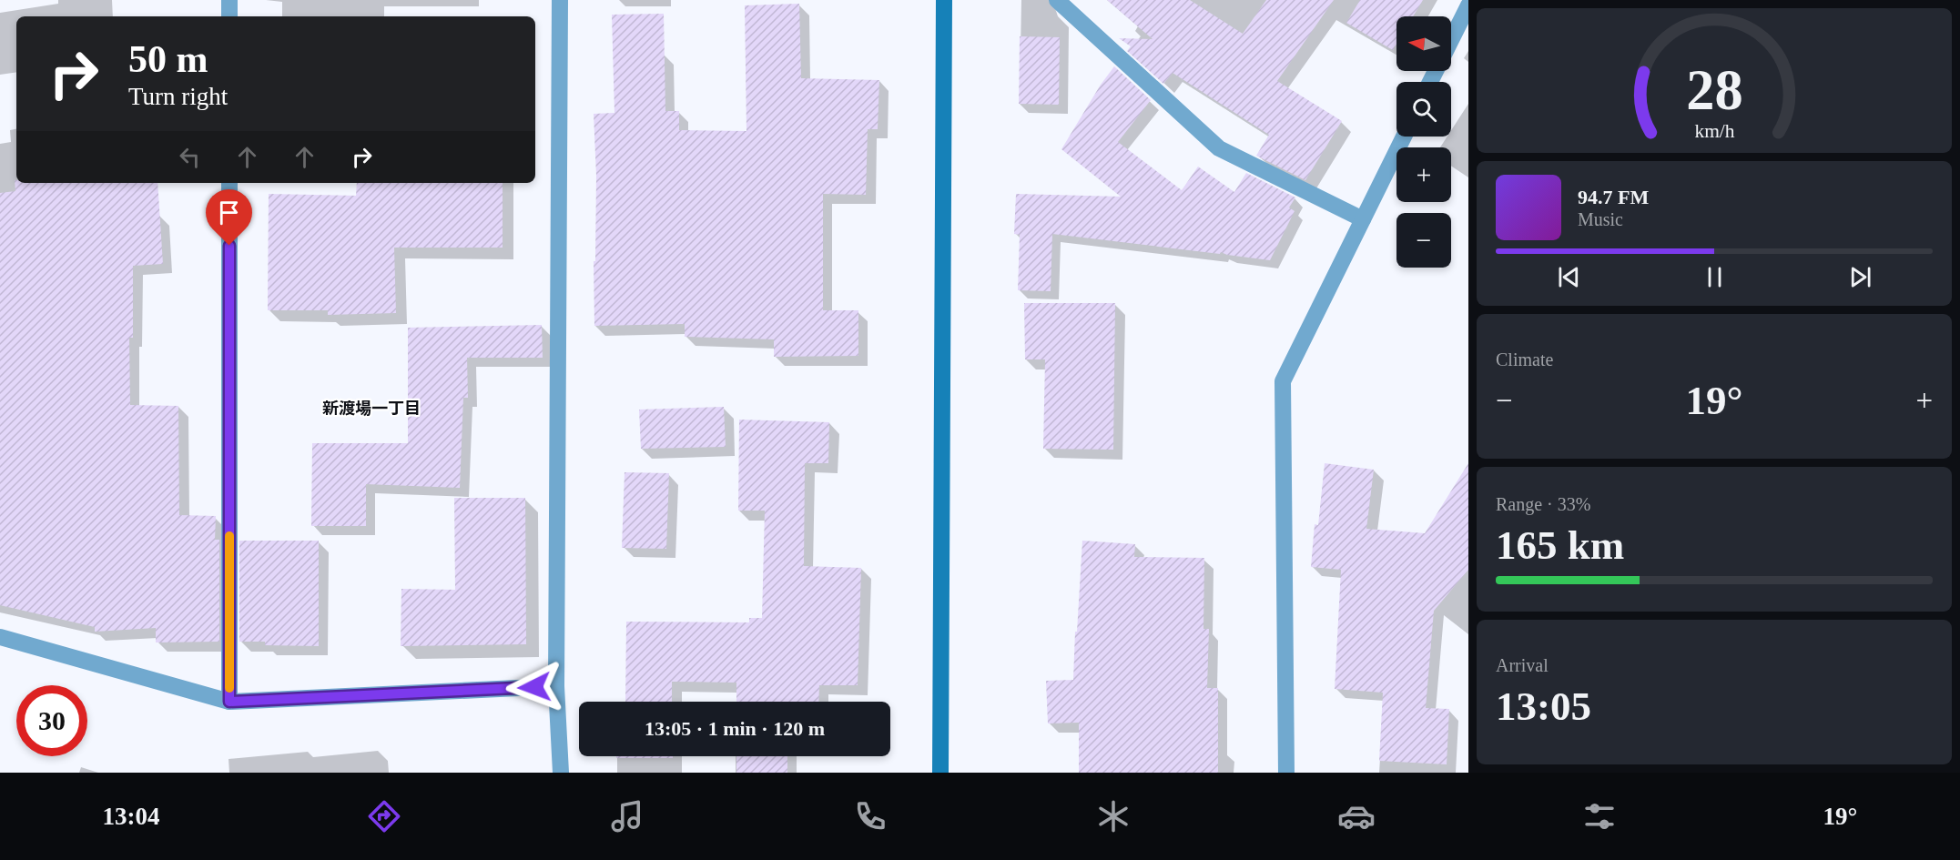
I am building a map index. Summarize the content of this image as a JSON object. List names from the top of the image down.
{
  "districts": ["新渡場一丁目"],
  "north": "left",
  "page": {
    "map_buttons": ["+", "−"],
    "turn": ["50 m", "Turn right"],
    "song": ["94.7 FM", "Music"],
    "tile": [
      "Climate",
      ["Range · 33%", "165 km"],
      ["Arrival", "13:05"]
    ],
    "heat": ["−", "19°", "+"],
    "limit": "30",
    "trip": "13:05 · 1 min · 120 m",
    "tabs": ["13:04", "19°"],
    "gauge": ["28", "km/h"]
  }
}
